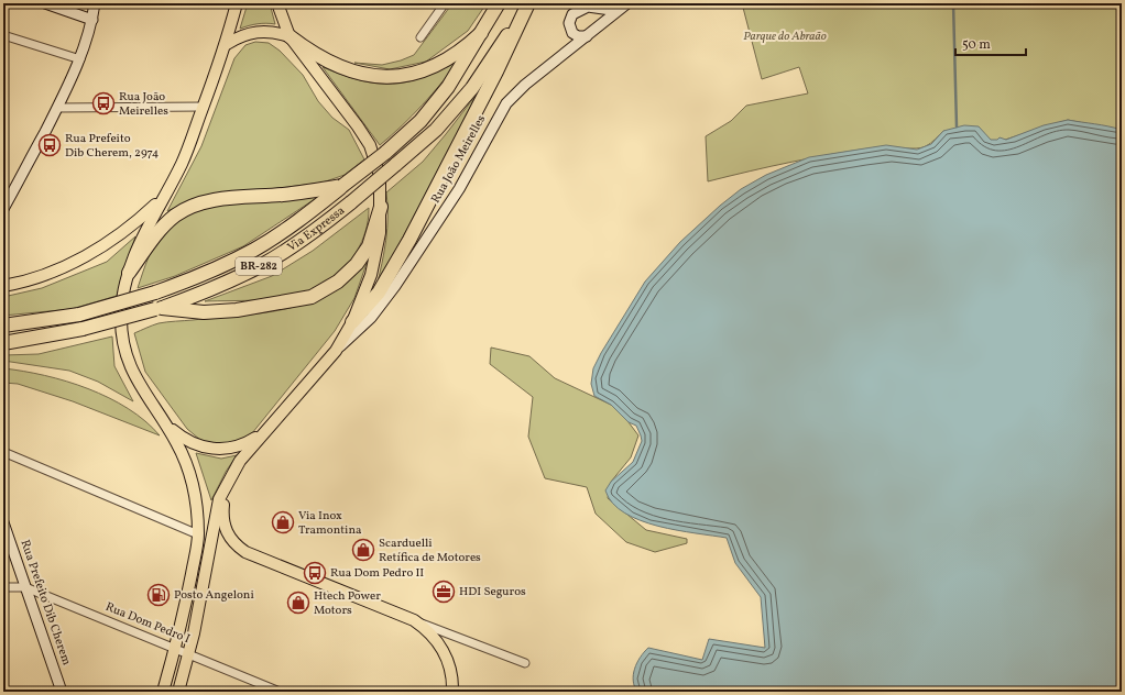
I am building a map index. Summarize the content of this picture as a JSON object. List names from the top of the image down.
{
  "streets": {
    "highway": ["Via Expressa", "BR-282"],
    "main road": ["Rua João Meirelles", "Rua Prefeito Dib Cherem"],
    "street": ["Rua Dom Pedro I"]
  },
  "crossings": [
    ["Rua Prefeito Dib Cherem", "Rua Dom Pedro I"]
  ],
  "parks": ["Parque do Abraão"],
  "places": {
    "bus stop": ["Rua João Meirelles", "Rua Prefeito Dib Cherem, 2974", "Rua Dom Pedro II"],
    "shop": ["Via Inox Tramontina", "Scarduelli Retífica de Motores", "Htech Power Motors"],
    "office": ["HDI Seguros"],
    "fuel station": ["Posto Angeloni"]
  },
  "scale_bar": "50 m"
}
